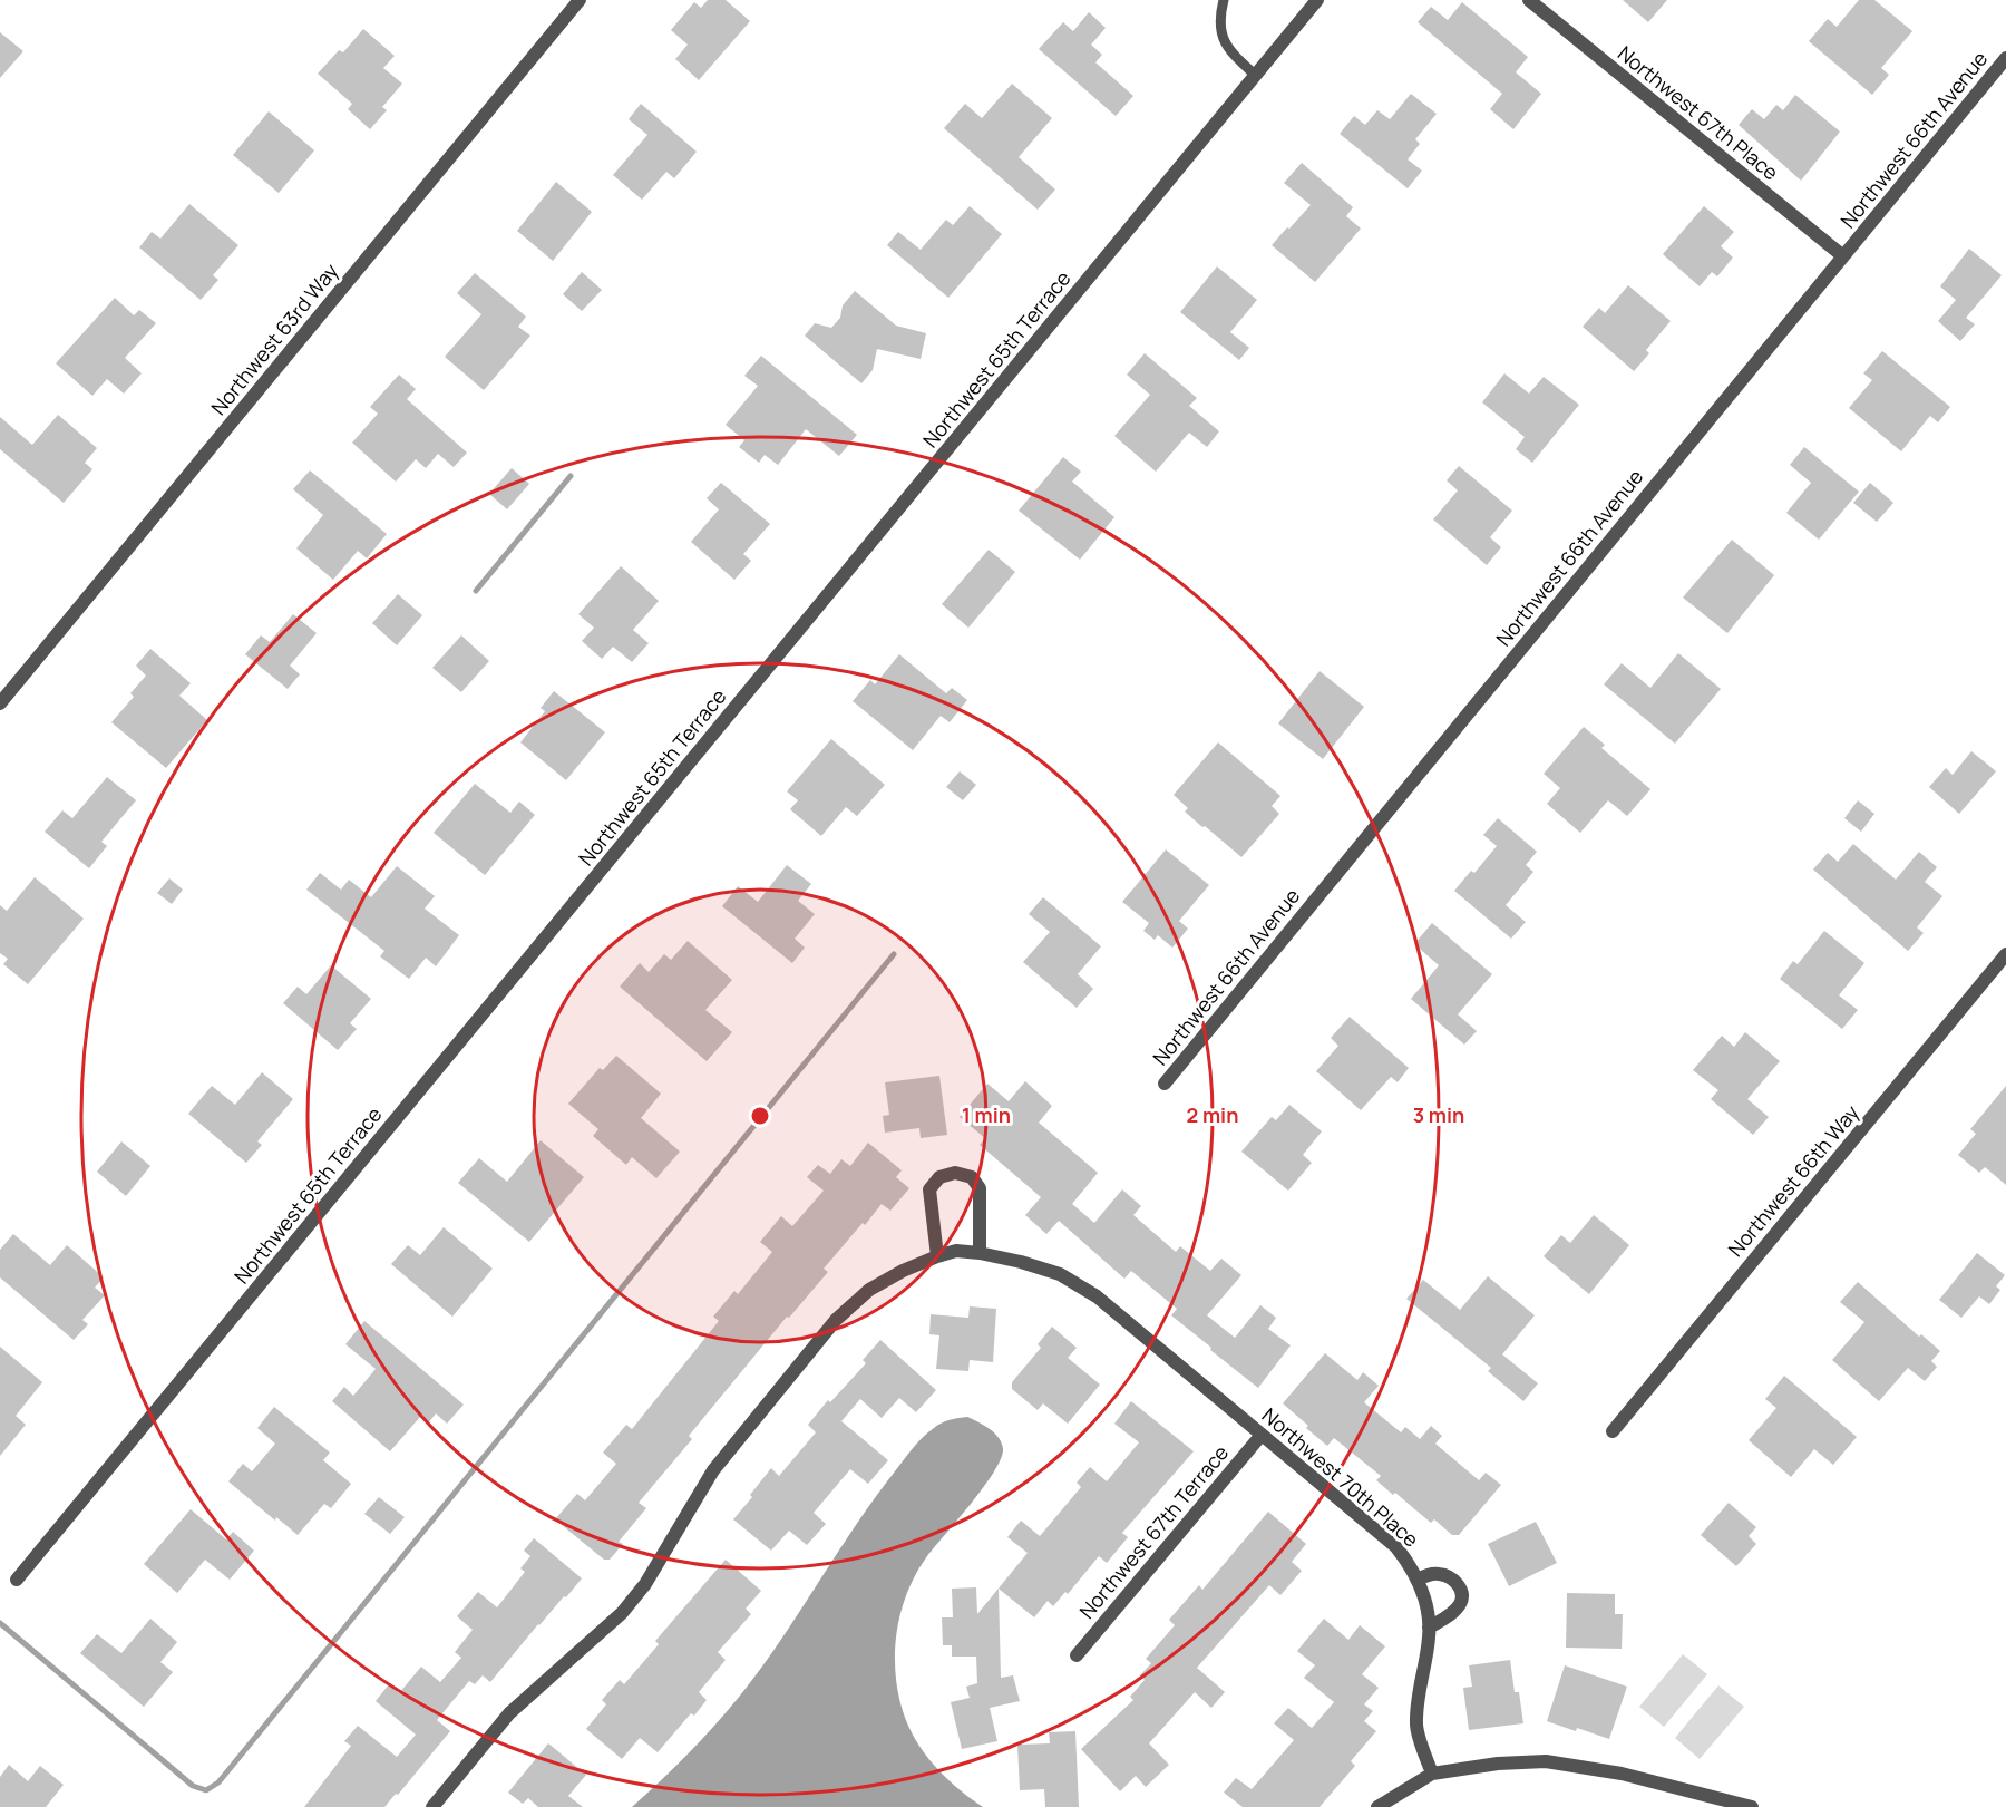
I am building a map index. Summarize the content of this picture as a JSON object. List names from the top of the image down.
{
  "streets": {
    "street": [
      "Northwest 67th Place",
      "Northwest 66th Avenue",
      "Northwest 63rd Way",
      "Northwest 65th Terrace",
      "Northwest 66th Way",
      "Northwest 70th Place",
      "Northwest 67th Terrace"
    ]
  },
  "crossings": [
    ["Northwest 67th Place", "Northwest 66th Avenue"],
    ["Northwest 70th Place", "Northwest 67th Terrace"]
  ],
  "rings": ["1 min", "2 min", "3 min"]
}
